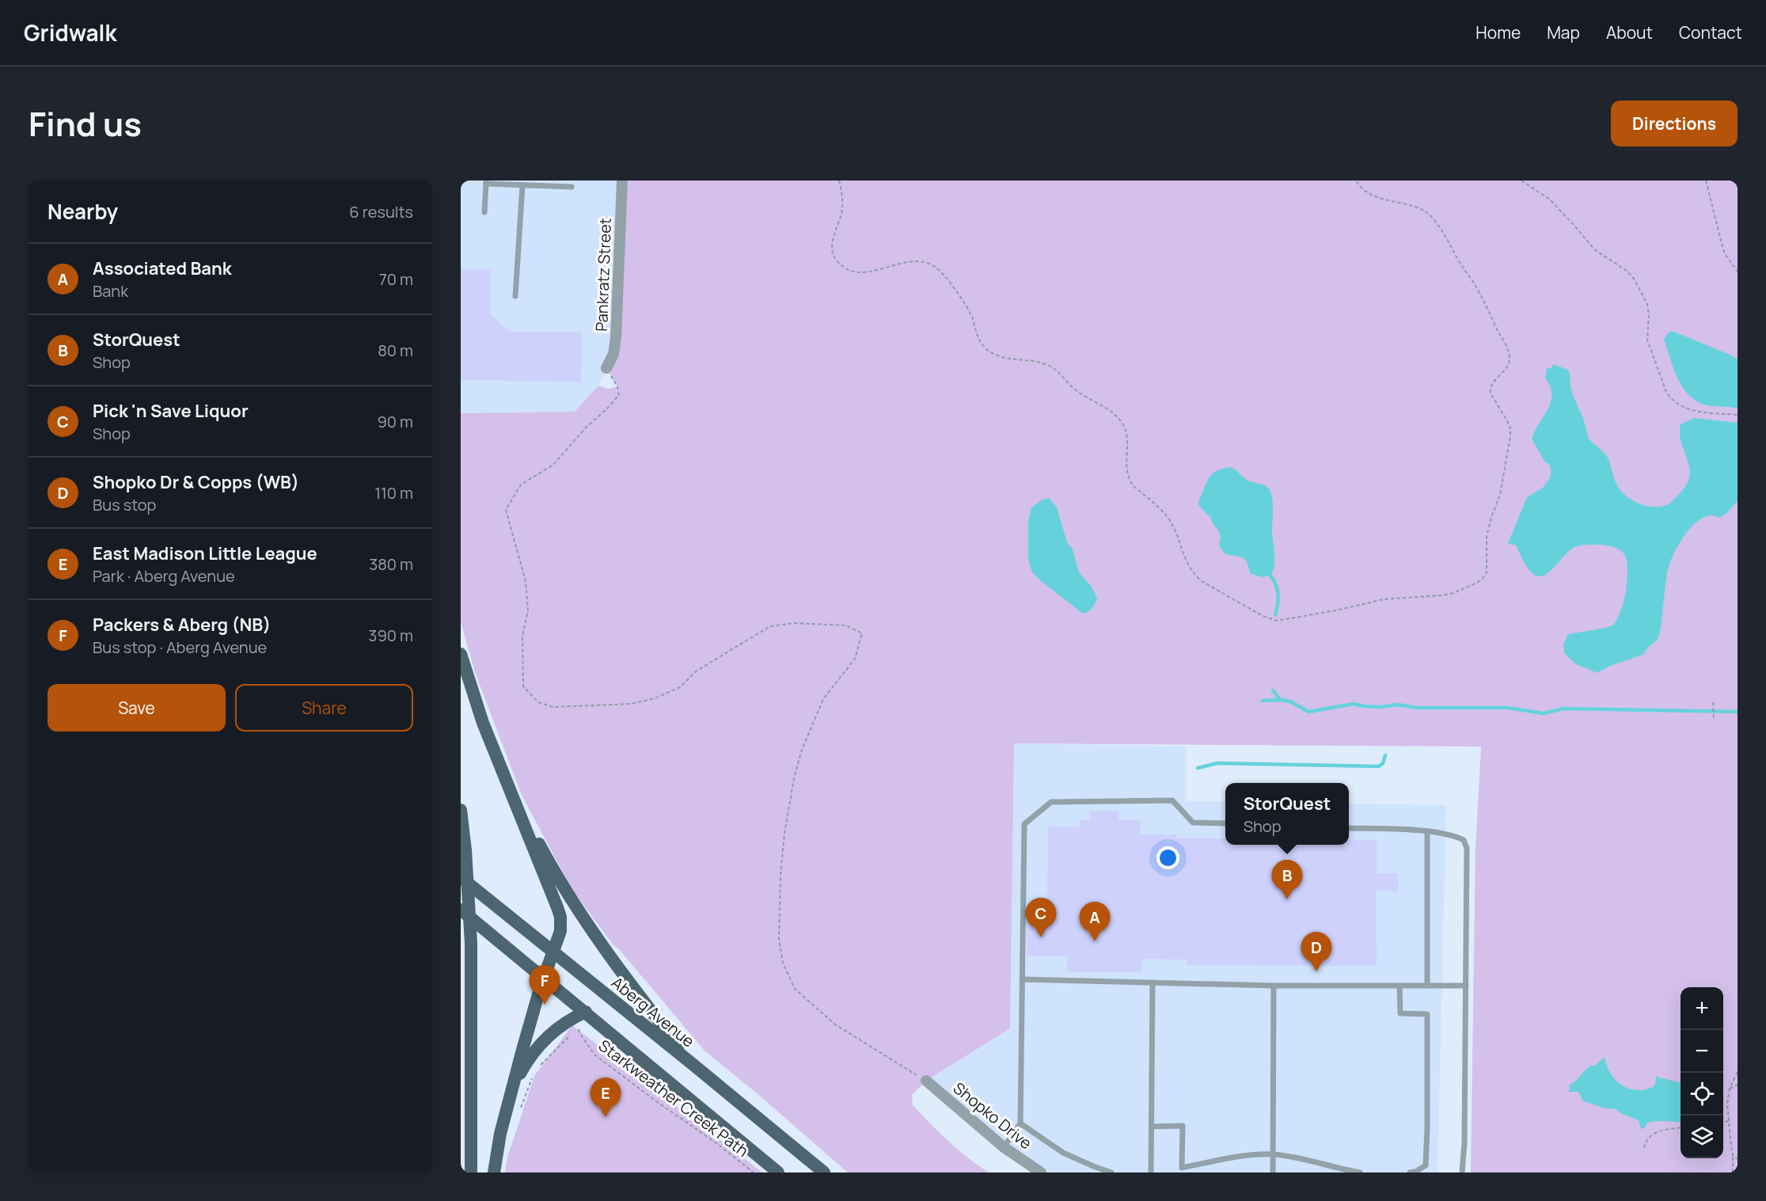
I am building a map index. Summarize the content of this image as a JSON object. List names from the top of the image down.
{
  "streets": {
    "main road": ["Aberg Avenue"],
    "street": ["Pankratz Street", "Shopko Drive"],
    "path": ["Starkweather Creek Path"]
  },
  "page": {
    "header": "Gridwalk",
    "nav": [
      "Home",
      "Map",
      "About",
      "Contact"
    ],
    "title": "Find us",
    "buttons": [
      "Directions",
      ["Save", "Share"]
    ],
    "heading": ["Nearby", "6 results"],
    "list": [
      {
        "mark": "A",
        "name": "Associated Bank",
        "note": "Bank",
        "value": "70 m"
      },
      {
        "mark": "B",
        "name": "StorQuest",
        "note": "Shop",
        "value": "80 m"
      },
      {
        "mark": "C",
        "name": "Pick 'n Save Liquor",
        "note": "Shop",
        "value": "90 m"
      },
      {
        "mark": "D",
        "name": "Shopko Dr & Copps (WB)",
        "note": "Bus stop",
        "value": "110 m"
      },
      {
        "mark": "E",
        "name": "East Madison Little League",
        "note": "Park · Aberg Avenue",
        "value": "380 m"
      },
      {
        "mark": "F",
        "name": "Packers & Aberg (NB)",
        "note": "Bus stop · Aberg Avenue",
        "value": "390 m"
      }
    ],
    "popup": ["StorQuest", "Shop"],
    "pins": [
      "B",
      "C",
      "A",
      "D",
      "F",
      "E"
    ],
    "map_buttons": ["+", "−"]
  }
}
